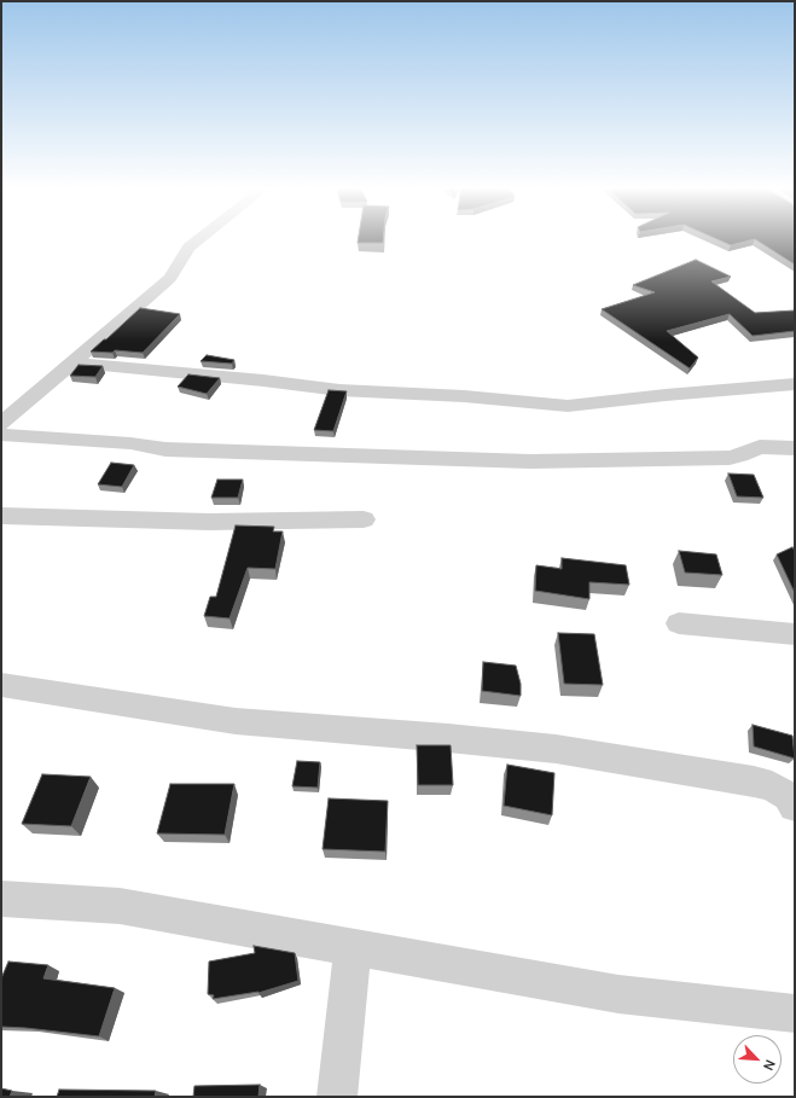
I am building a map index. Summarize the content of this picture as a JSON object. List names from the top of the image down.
{
  "north": "bottom right"
}
